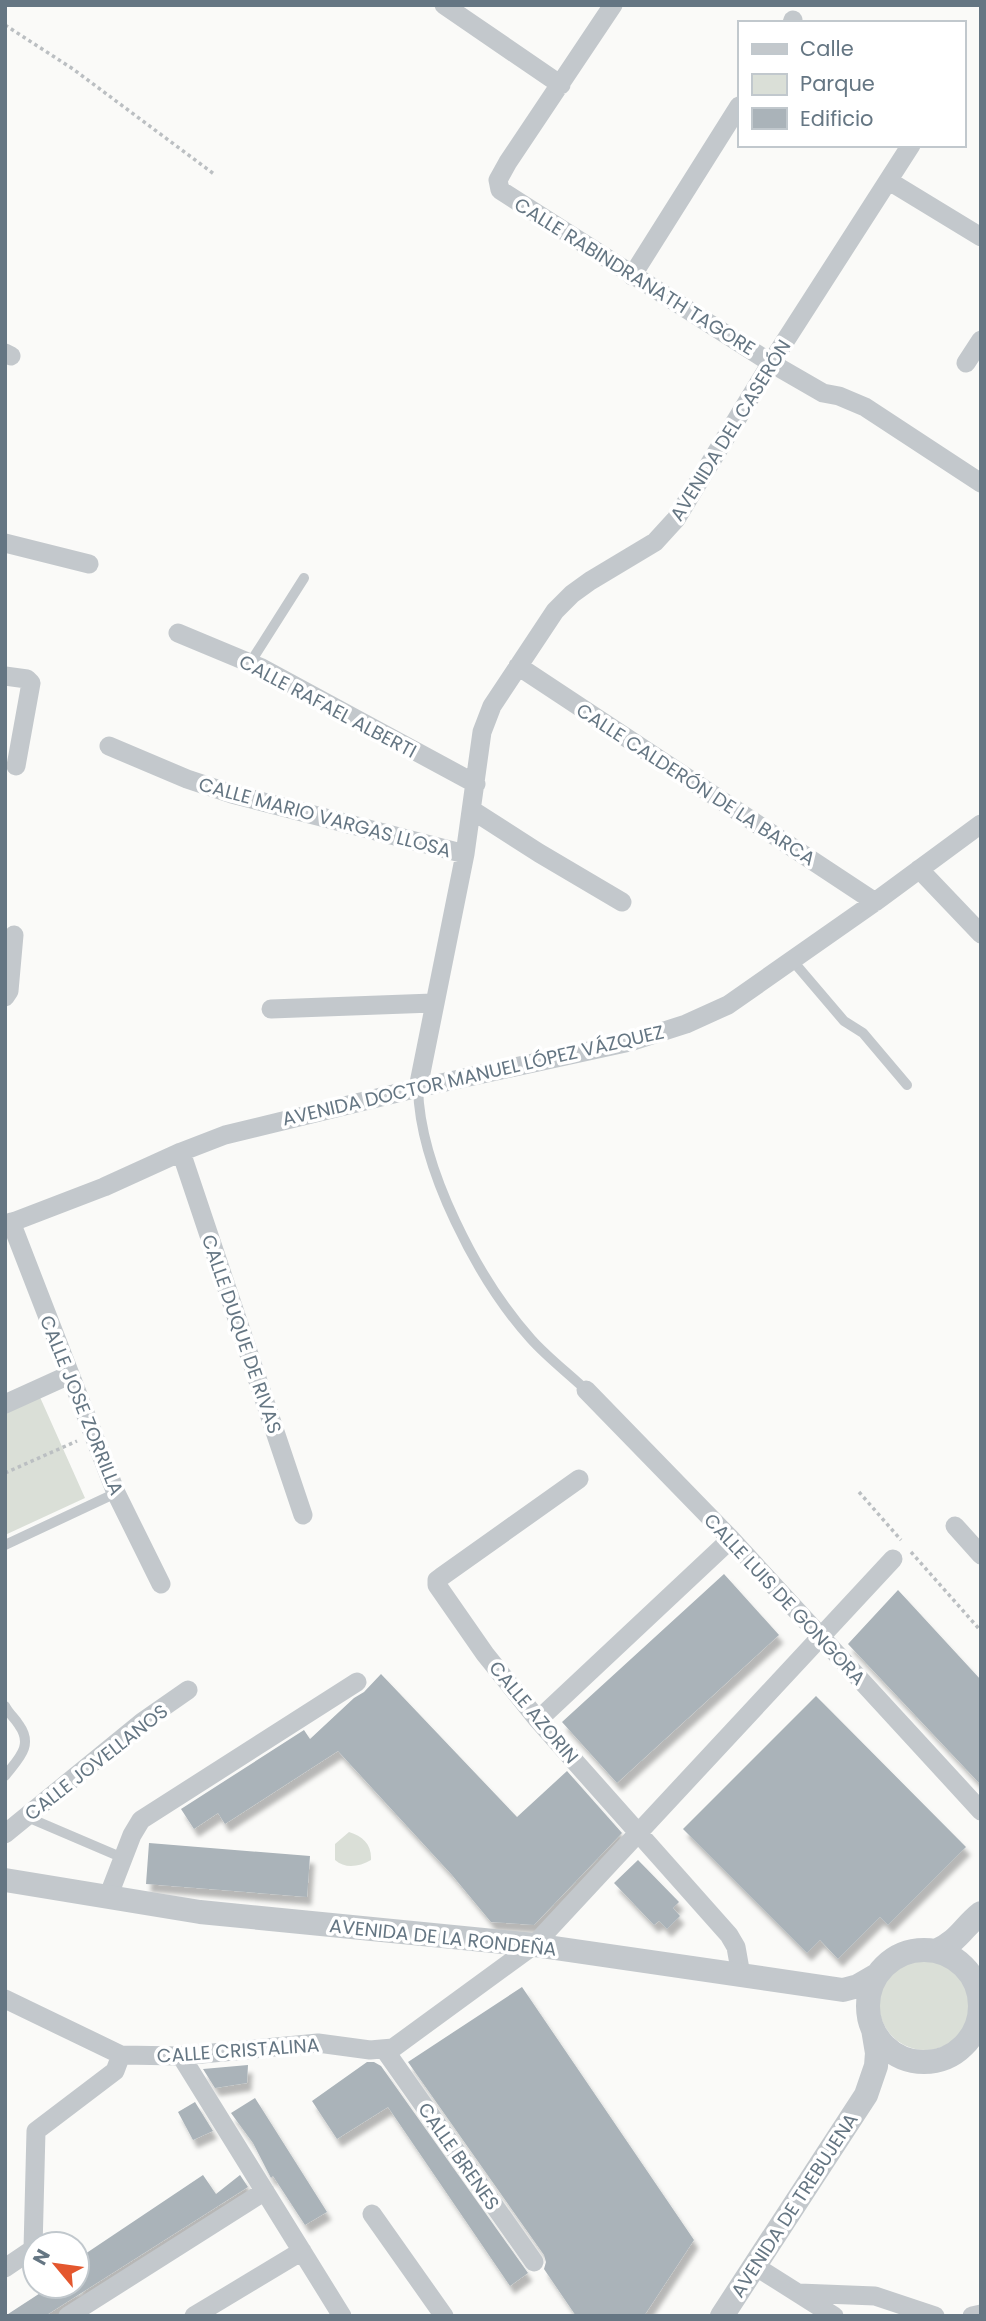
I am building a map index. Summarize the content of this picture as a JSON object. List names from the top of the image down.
{
  "streets": {
    "street": [
      "CALLE RABINDRANATH TAGORE",
      "AVENIDA DEL CASERÓN",
      "CALLE RAFAEL ALBERTI",
      "CALLE CALDERÓN DE LA BARCA",
      "CALLE MARIO VARGAS LLOSA",
      "AVENIDA DOCTOR MANUEL LÓPEZ VÁZQUEZ",
      "CALLE DUQUE DE RIVAS",
      "CALLE JOSE ZORRILLA",
      "CALLE LUIS DE GONGORA",
      "CALLE AZORIN",
      "CALLE JOVELLANOS",
      "AVENIDA DE LA RONDEÑA",
      "CALLE CRISTALINA",
      "CALLE BRENES",
      "AVENIDA DE TREBUJENA"
    ]
  },
  "crossings": [
    ["CALLE RABINDRANATH TAGORE", "AVENIDA DEL CASERÓN"],
    ["AVENIDA DEL CASERÓN", "CALLE RAFAEL ALBERTI"],
    ["AVENIDA DEL CASERÓN", "CALLE CALDERÓN DE LA BARCA"],
    ["AVENIDA DEL CASERÓN", "CALLE MARIO VARGAS LLOSA"],
    ["AVENIDA DEL CASERÓN", "AVENIDA DOCTOR MANUEL LÓPEZ VÁZQUEZ"],
    ["CALLE CALDERÓN DE LA BARCA", "AVENIDA DOCTOR MANUEL LÓPEZ VÁZQUEZ"],
    ["AVENIDA DOCTOR MANUEL LÓPEZ VÁZQUEZ", "CALLE DUQUE DE RIVAS"],
    ["AVENIDA DOCTOR MANUEL LÓPEZ VÁZQUEZ", "CALLE JOSE ZORRILLA"],
    ["CALLE AZORIN", "AVENIDA DE LA RONDEÑA"],
    ["AVENIDA DE LA RONDEÑA", "AVENIDA DE TREBUJENA"],
    ["CALLE CRISTALINA", "CALLE BRENES"]
  ],
  "legend": ["Calle", "Parque", "Edificio"],
  "north": "top left"
}
